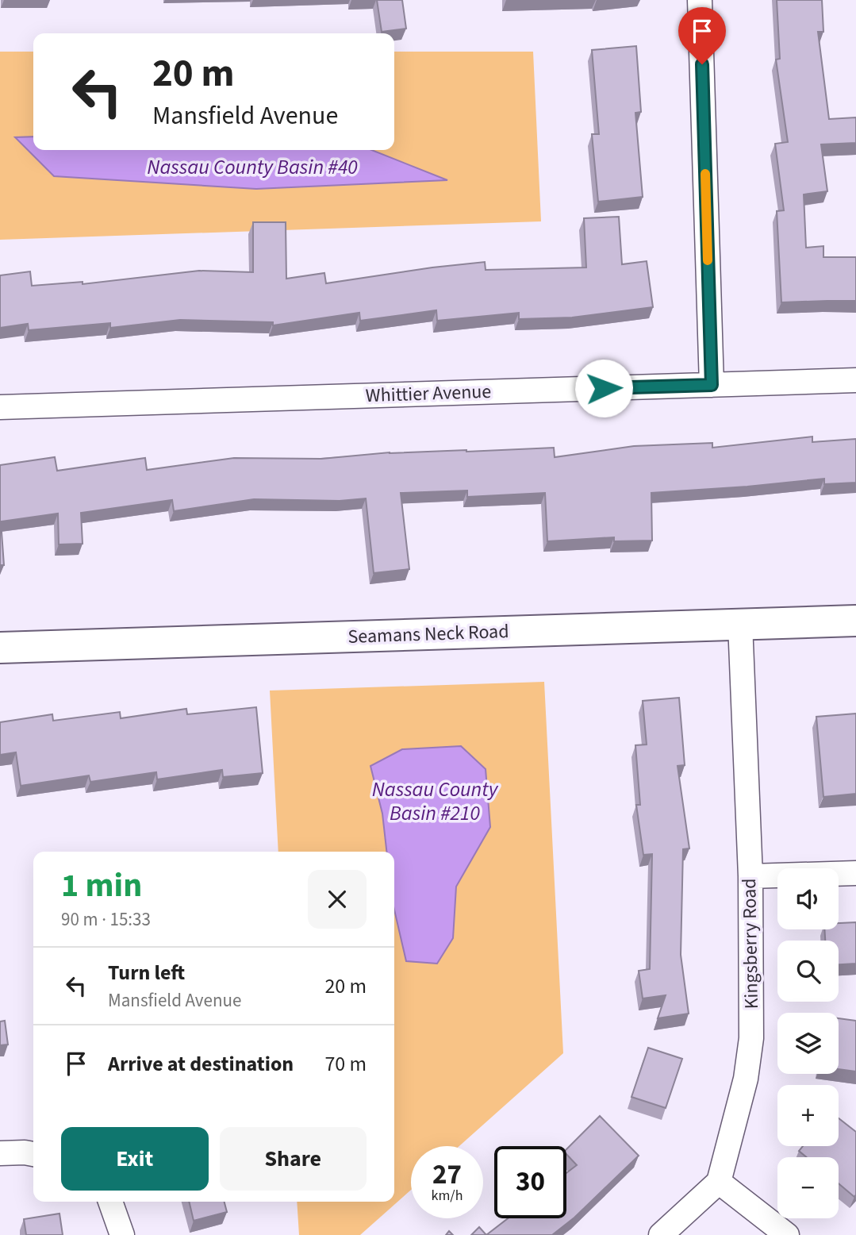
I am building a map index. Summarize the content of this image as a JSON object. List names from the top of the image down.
{
  "streets": {
    "main road": ["Seamans Neck Road"],
    "street": ["Whittier Avenue", "Kingsberry Road"]
  },
  "crossings": [
    ["Seamans Neck Road", "Kingsberry Road"]
  ],
  "water": ["Nassau County Basin #40", "Nassau County Basin #210"],
  "page": {
    "turn": ["20 m", "Mansfield Avenue"],
    "heading": ["1 min", "90 m · 15:33"],
    "map_buttons": ["+", "−"],
    "list": [
      {
        "name": "Turn left",
        "note": "Mansfield Avenue",
        "value": "20 m"
      },
      {
        "name": "Arrive at destination",
        "value": "70 m"
      }
    ],
    "buttons": ["Exit", "Share"],
    "speed": "27 km/h",
    "limit": "30"
  }
}
